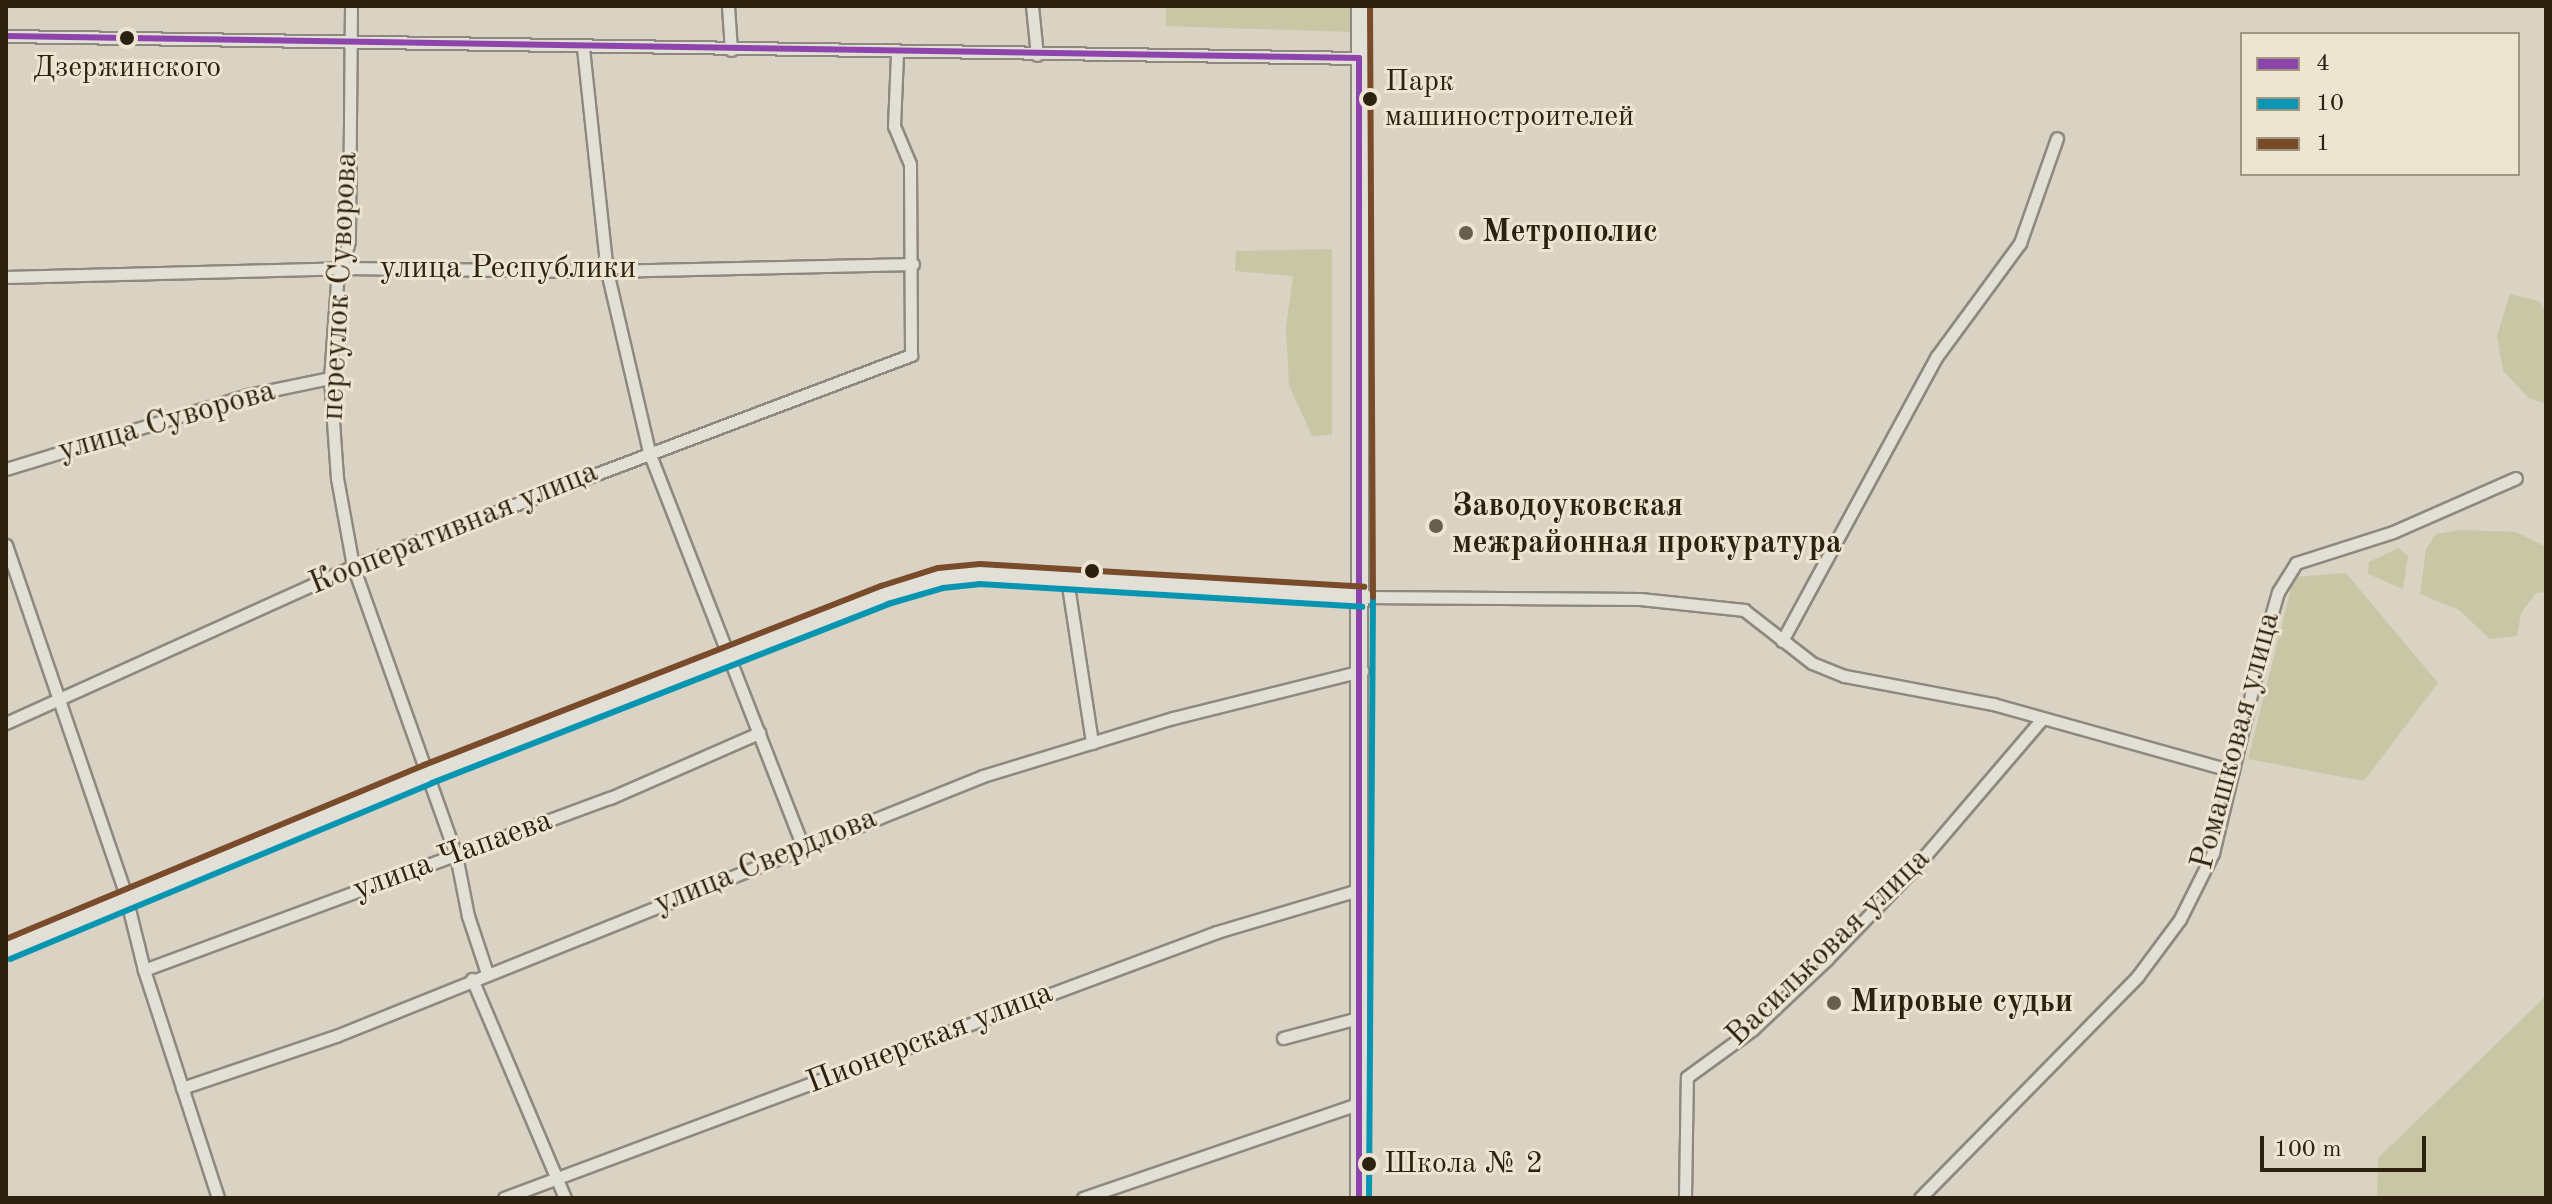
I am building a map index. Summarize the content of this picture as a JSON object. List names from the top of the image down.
{
  "streets": {
    "street": [
      "улица Республики",
      "переулок Суворова",
      "улица Суворова",
      "Кооперативная улица",
      "Ромашковая улица",
      "улица Чапаева",
      "улица Свердлова",
      "Васильковая улица",
      "Пионерская улица"
    ]
  },
  "crossings": [
    ["улица Республики", "переулок Суворова"],
    ["улица Республики", "Кооперативная улица"],
    ["переулок Суворова", "улица Суворова"],
    ["переулок Суворова", "Кооперативная улица"],
    ["переулок Суворова", "улица Чапаева"],
    ["переулок Суворова", "улица Свердлова"]
  ],
  "places": [
    "Дзержинского",
    "Парк машиностроителей",
    "Метрополис",
    "Заводоуковская межрайонная прокуратура",
    "Мировые судьи",
    "Школа № 2"
  ],
  "lines": ["transit line 1", "transit line 4", "transit line 10"],
  "legend": ["4", "10", "1"],
  "scale_bar": "100 m"
}
